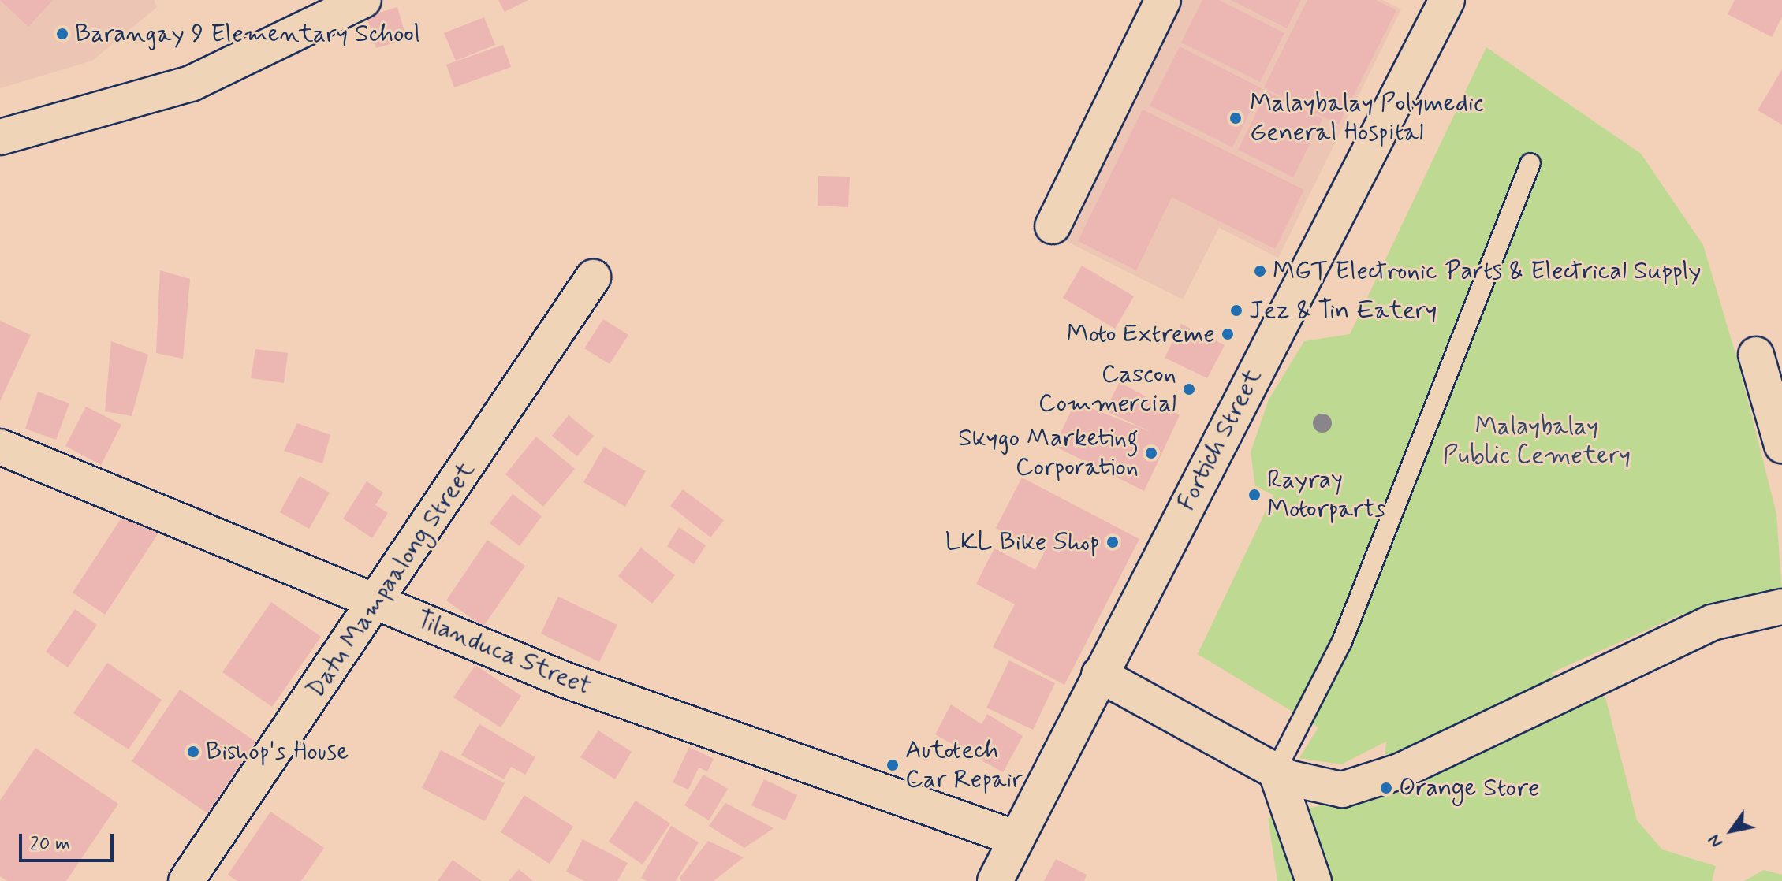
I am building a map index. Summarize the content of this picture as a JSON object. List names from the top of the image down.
{
  "streets": {
    "main road": ["Fortich Street", "Datu Mampaalong Street", "Tilanduca Street"]
  },
  "crossings": [
    ["Fortich Street", "Tilanduca Street"],
    ["Datu Mampaalong Street", "Tilanduca Street"]
  ],
  "parks": ["Malaybalay Public Cemetery"],
  "places": [
    "Barangay 9 Elementary School",
    "Malaybalay Polymedic General Hospital",
    "MGT Electronic Parts & Electrical Supply",
    "Jez & Tin Eatery",
    "Moto Extreme",
    "Cascon Commercial",
    "Skygo Marketing Corporation",
    "Rayray Motorparts",
    "LKL Bike Shop",
    "Bishop's House",
    "Autotech Car Repair",
    "Orange Store"
  ],
  "scale_bar": "20 m",
  "north": "bottom left"
}
